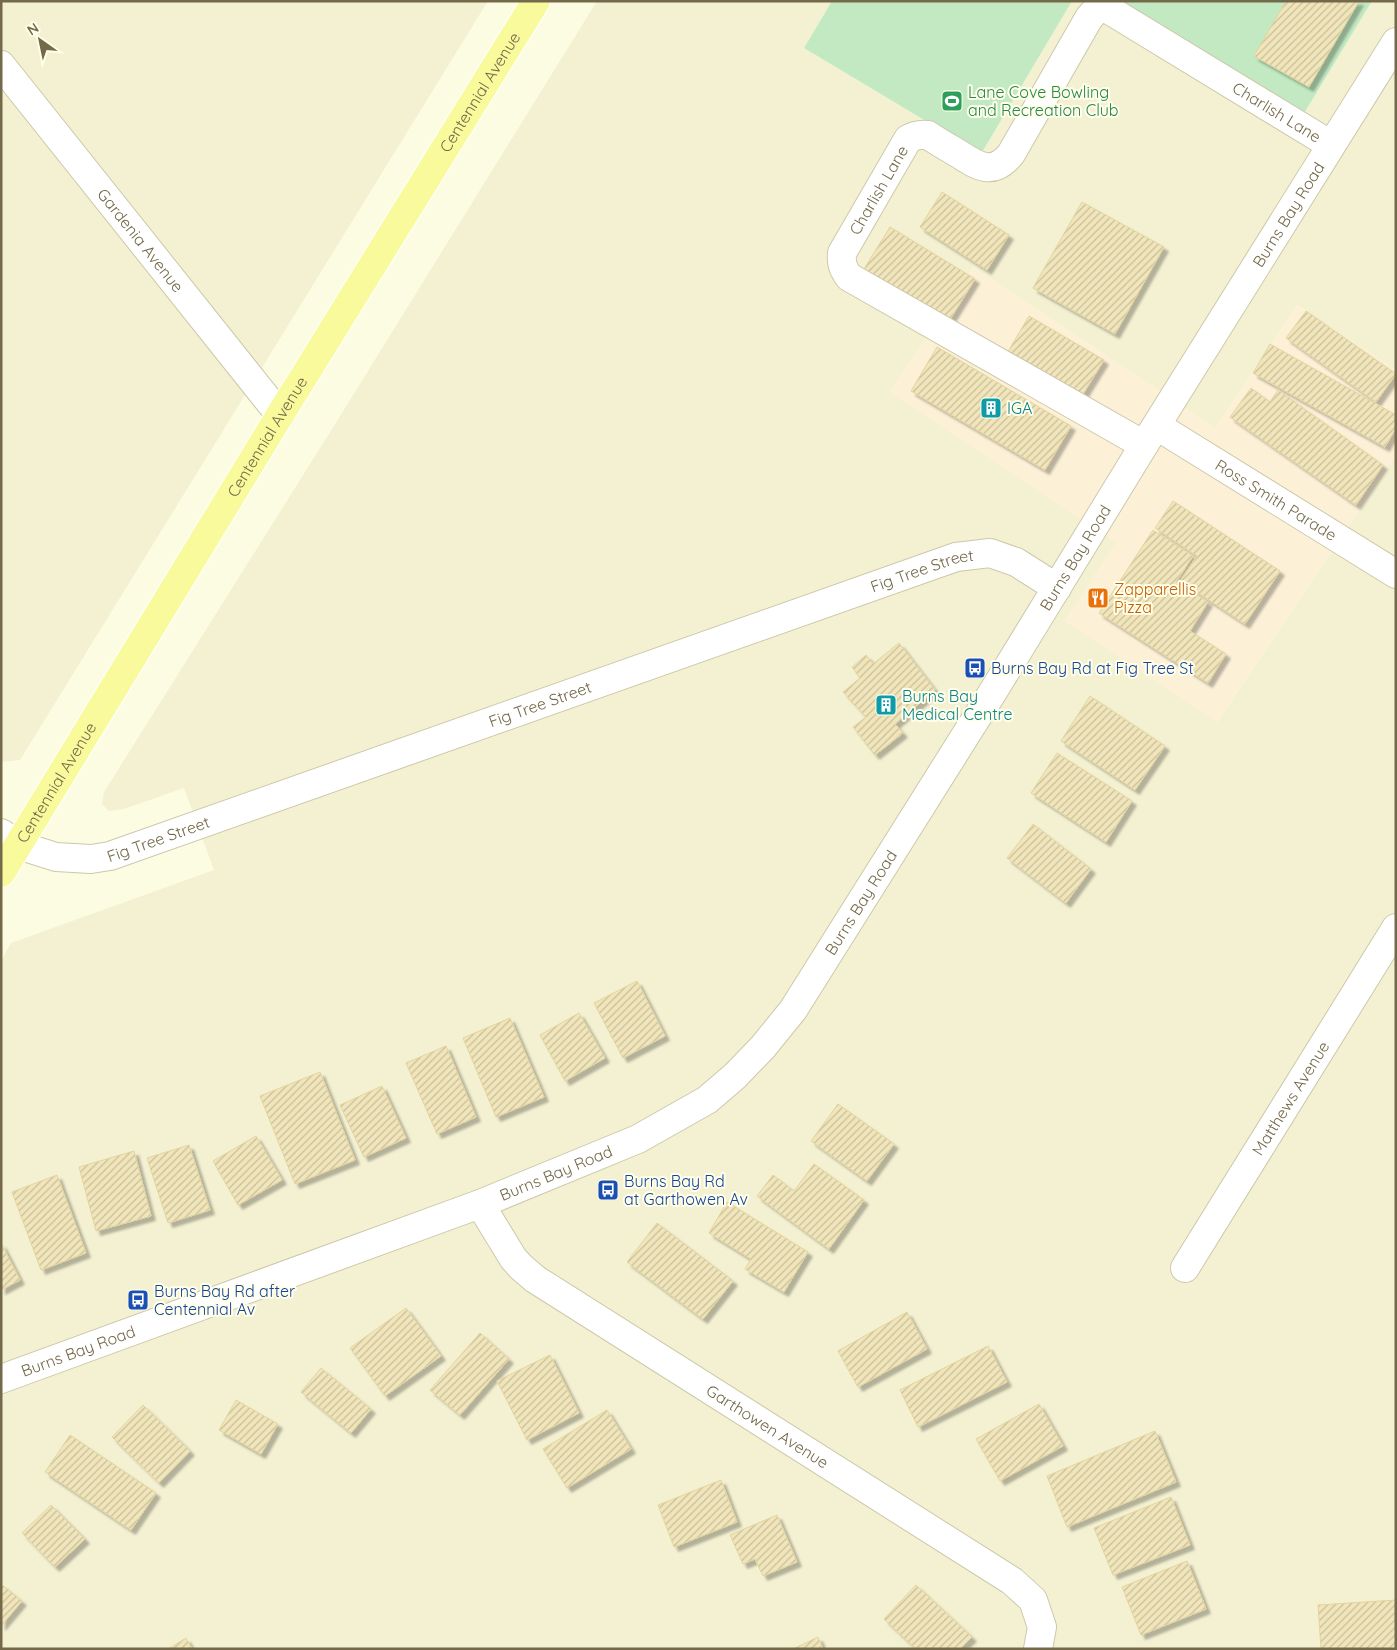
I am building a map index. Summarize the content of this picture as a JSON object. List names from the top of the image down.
{
  "streets": {
    "main road": ["Centennial Avenue"],
    "street": [
      "Charlish Lane",
      "Burns Bay Road",
      "Gardenia Avenue",
      "Ross Smith Parade",
      "Fig Tree Street",
      "Matthews Avenue",
      "Garthowen Avenue"
    ]
  },
  "crossings": [
    ["Centennial Avenue", "Gardenia Avenue"],
    ["Centennial Avenue", "Fig Tree Street"],
    ["Charlish Lane", "Burns Bay Road"],
    ["Charlish Lane", "Ross Smith Parade"],
    ["Burns Bay Road", "Ross Smith Parade"],
    ["Burns Bay Road", "Fig Tree Street"],
    ["Burns Bay Road", "Garthowen Avenue"]
  ],
  "places": {
    "sports": ["Lane Cove Bowling and Recreation Club"],
    "building": ["IGA", "Burns Bay Medical Centre"],
    "restaurant": ["Zapparellis Pizza"],
    "bus stop": ["Burns Bay Rd at Fig Tree St", "Burns Bay Rd at Garthowen Av", "Burns Bay Rd after Centennial Av"]
  },
  "north": "top left"
}
